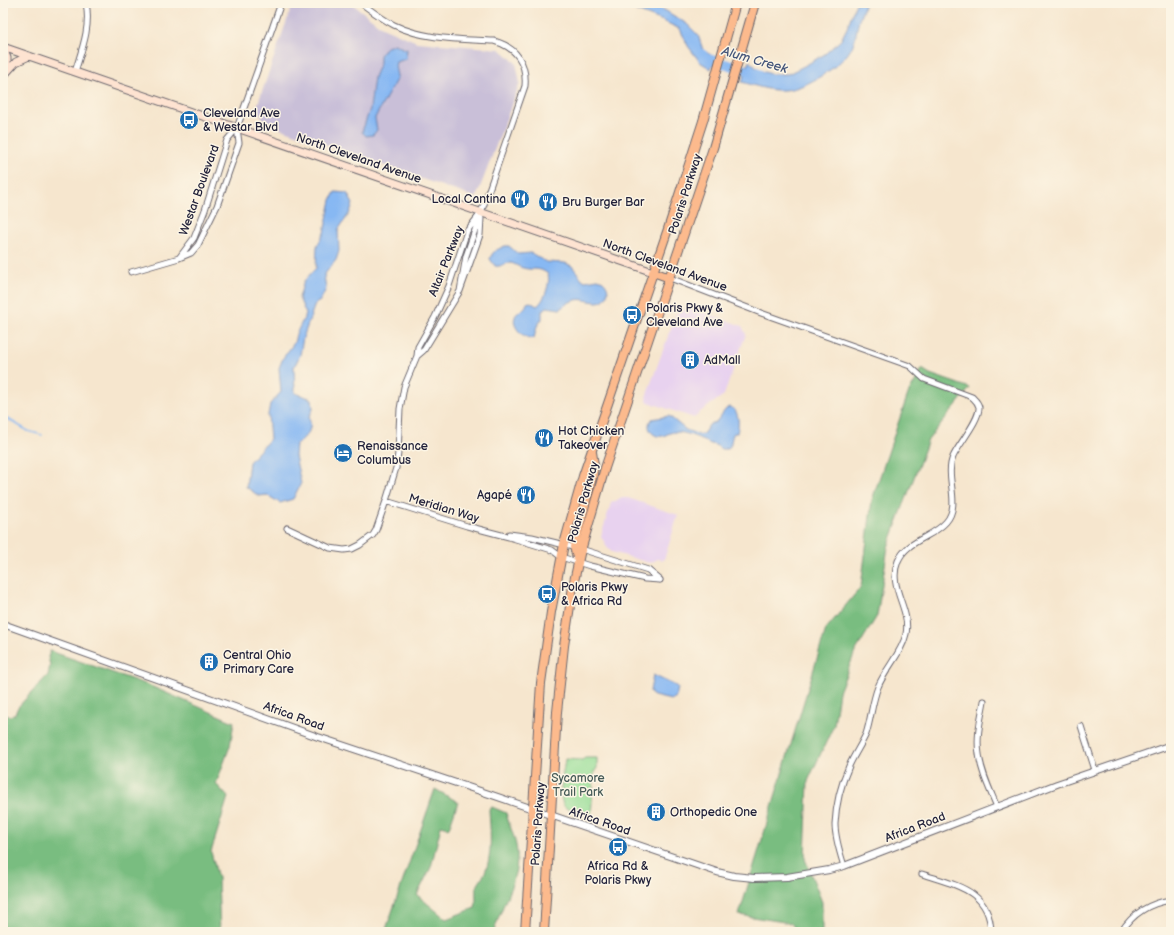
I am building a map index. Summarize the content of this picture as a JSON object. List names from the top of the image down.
{
  "streets": {
    "main road": ["North Cleveland Avenue", "Polaris Parkway"],
    "street": [
      "Westar Boulevard",
      "Altair Parkway",
      "Meridian Way",
      "Africa Road"
    ]
  },
  "crossings": [
    ["North Cleveland Avenue", "Westar Boulevard"],
    ["North Cleveland Avenue", "Polaris Parkway"],
    ["North Cleveland Avenue", "Altair Parkway"],
    ["North Cleveland Avenue", "Africa Road"],
    ["Polaris Parkway", "Meridian Way"],
    ["Polaris Parkway", "Africa Road"],
    ["Altair Parkway", "Meridian Way"]
  ],
  "water": ["Alum Creek"],
  "parks": ["Sycamore Trail Park"],
  "places": {
    "bus stop": [
      "Cleveland Ave & Westar Blvd",
      "Polaris Pkwy & Cleveland Ave",
      "Polaris Pkwy & Africa Rd",
      "Africa Rd & Polaris Pkwy"
    ],
    "restaurant": [
      "Local Cantina",
      "Bru Burger Bar",
      "Hot Chicken Takeover",
      "Agapé"
    ],
    "building": ["AdMall", "Central Ohio Primary Care", "Orthopedic One"],
    "hotel": ["Renaissance Columbus"]
  }
}
